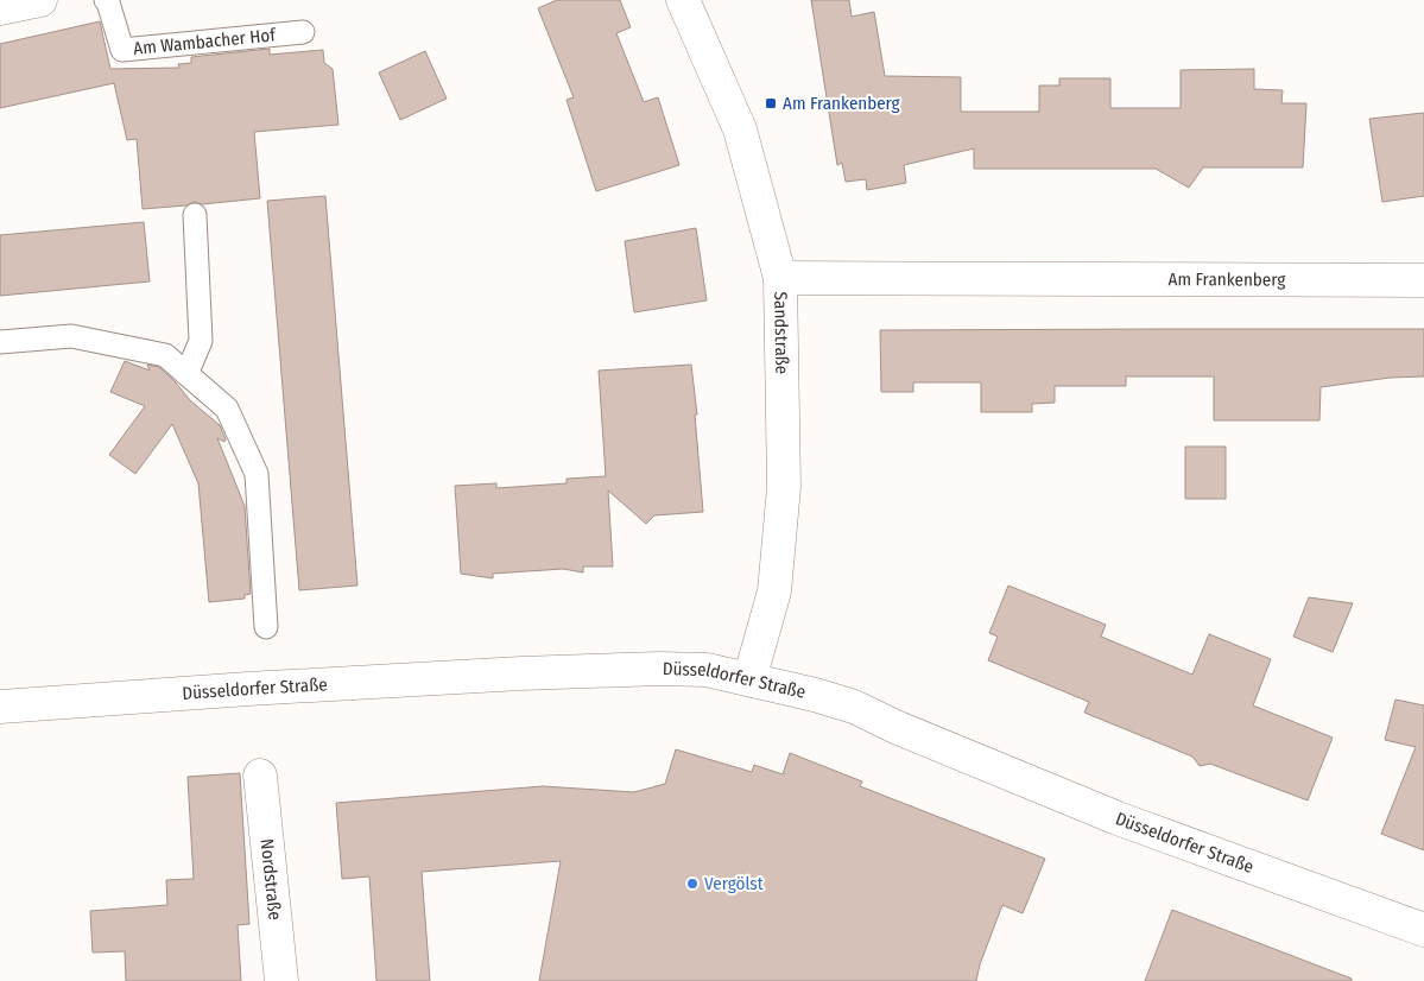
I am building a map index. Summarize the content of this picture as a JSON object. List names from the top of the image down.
{
  "streets": {
    "street": [
      "Am Frankenberg",
      "Sandstraße",
      "Düsseldorfer Straße",
      "Nordstraße"
    ],
    "lane": ["Am Wambacher Hof"]
  },
  "crossings": [
    ["Am Frankenberg", "Sandstraße"],
    ["Sandstraße", "Düsseldorfer Straße"]
  ],
  "places": {
    "transit": ["Am Frankenberg"],
    "other": ["Vergölst"]
  }
}
